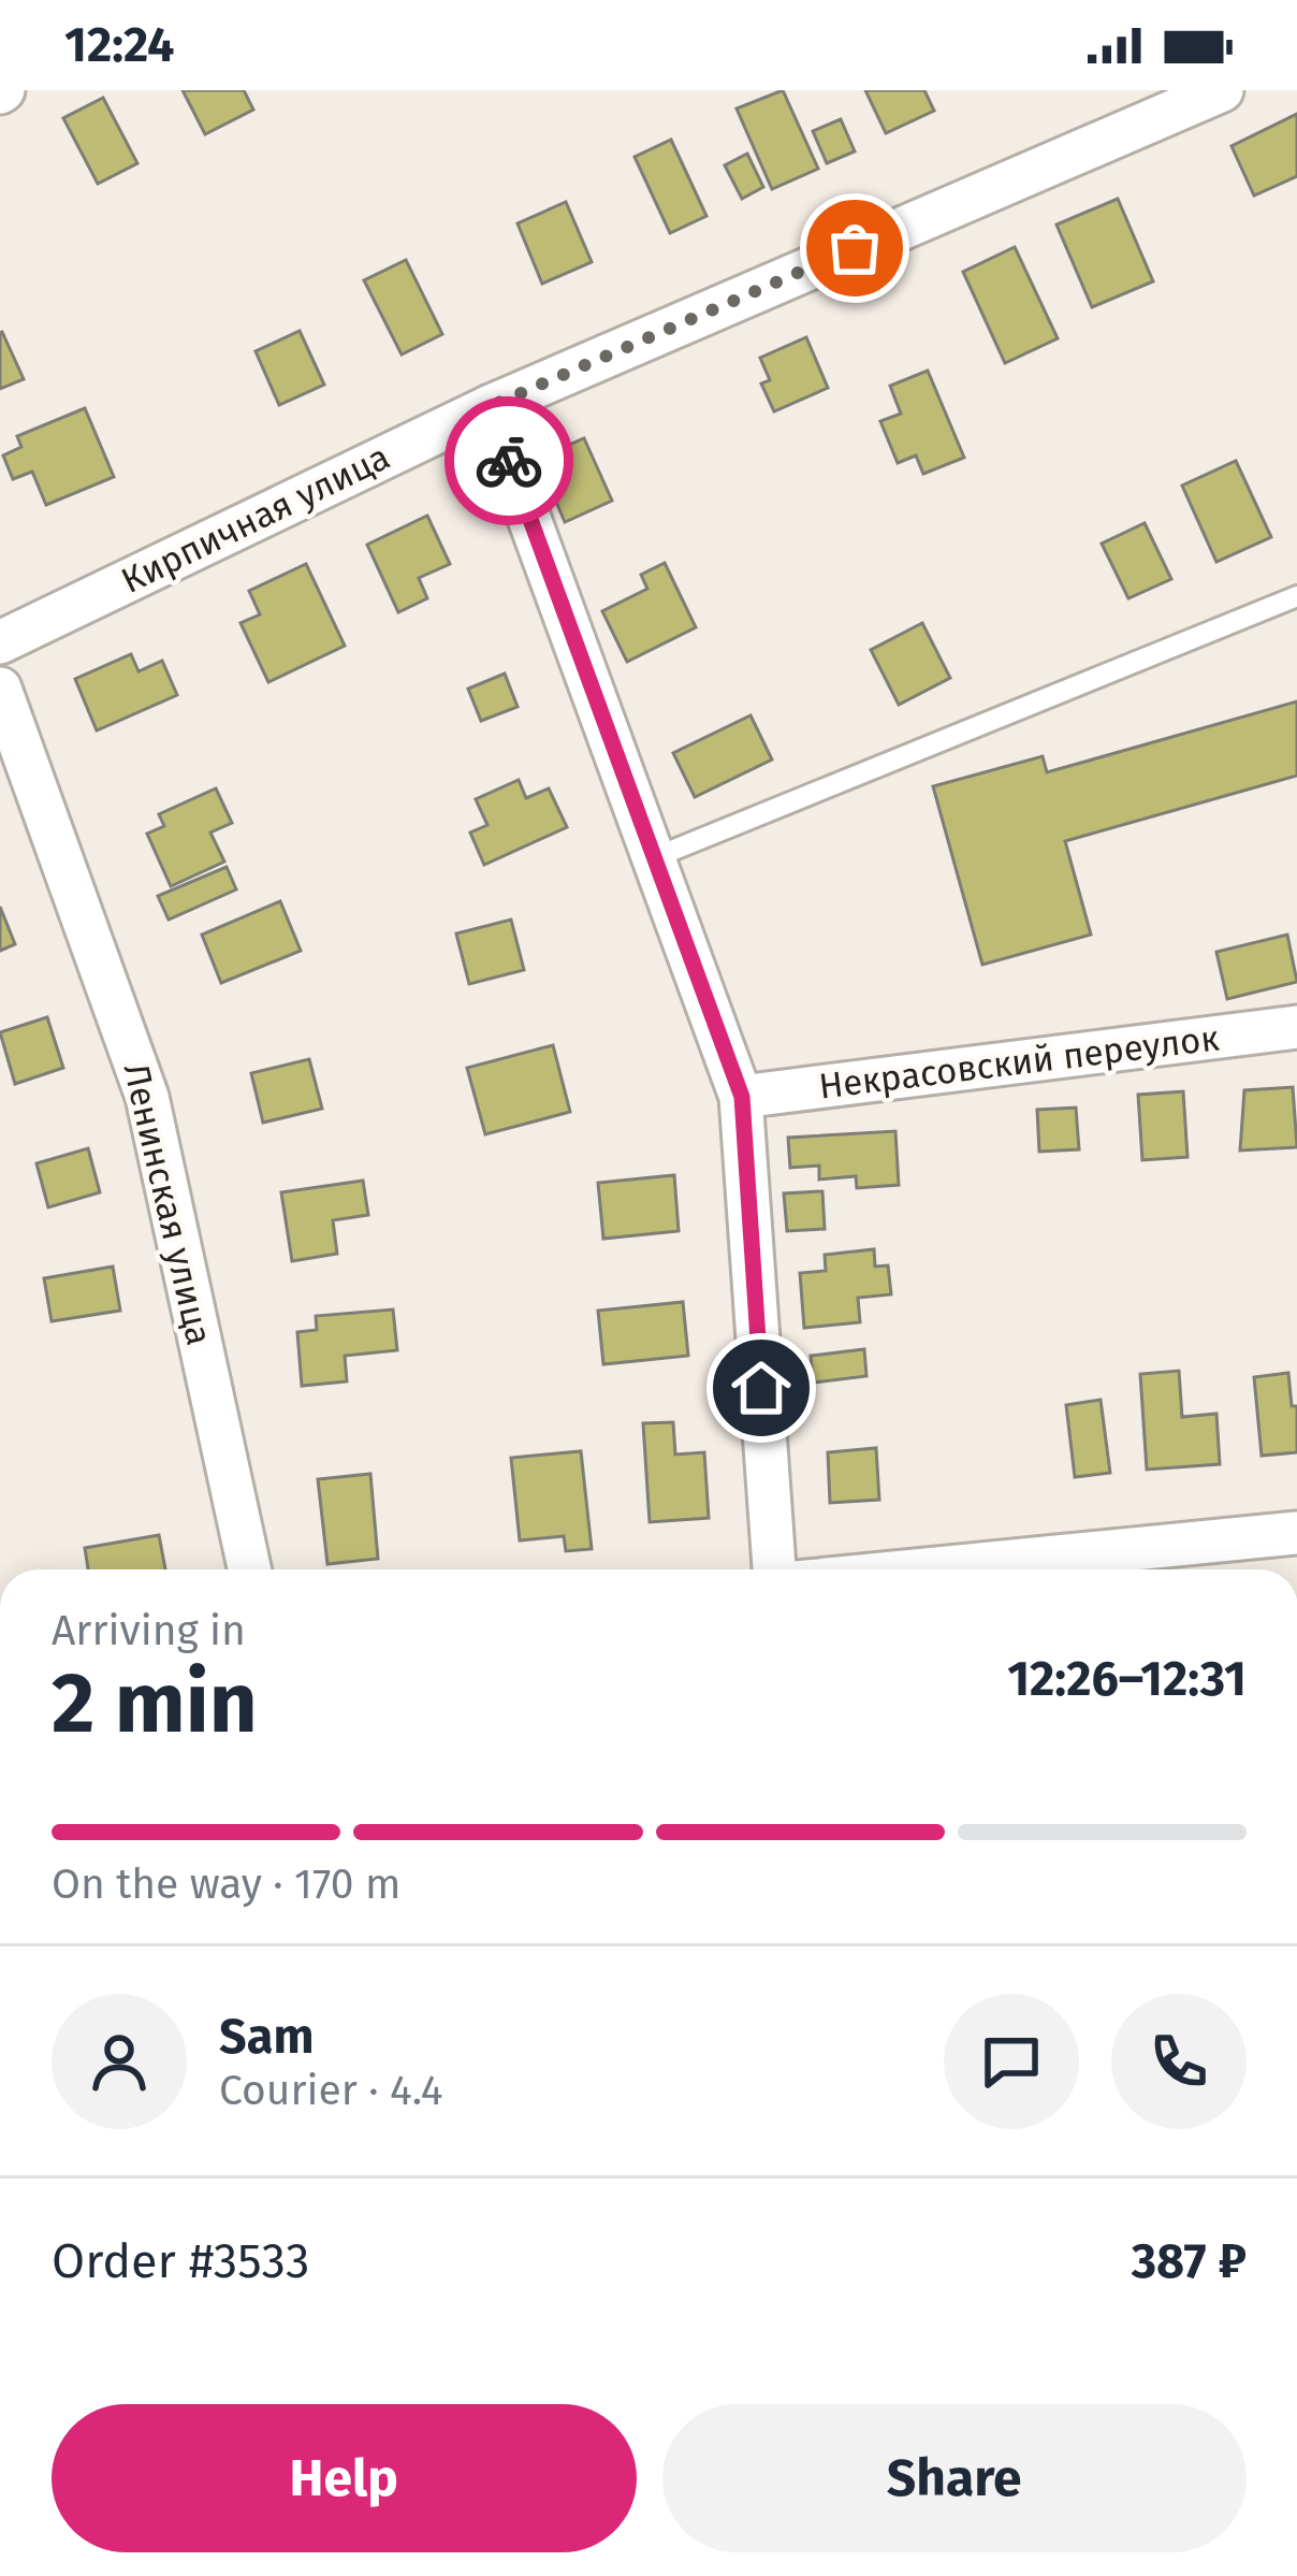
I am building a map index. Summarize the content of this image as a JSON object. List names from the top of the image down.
{
  "streets": {
    "street": ["Кирпичная улица", "Некрасовский переулок", "Ленинская улица"]
  },
  "page": {
    "status": "12:24",
    "heading": ["2 min", "Arriving in", "12:26–12:31"],
    "panel": [
      "Sam",
      "Courier · 4.4",
      "Order #3533",
      "387 ₽"
    ],
    "bar": "On the way · 170 m",
    "buttons": ["Help", "Share"]
  }
}
